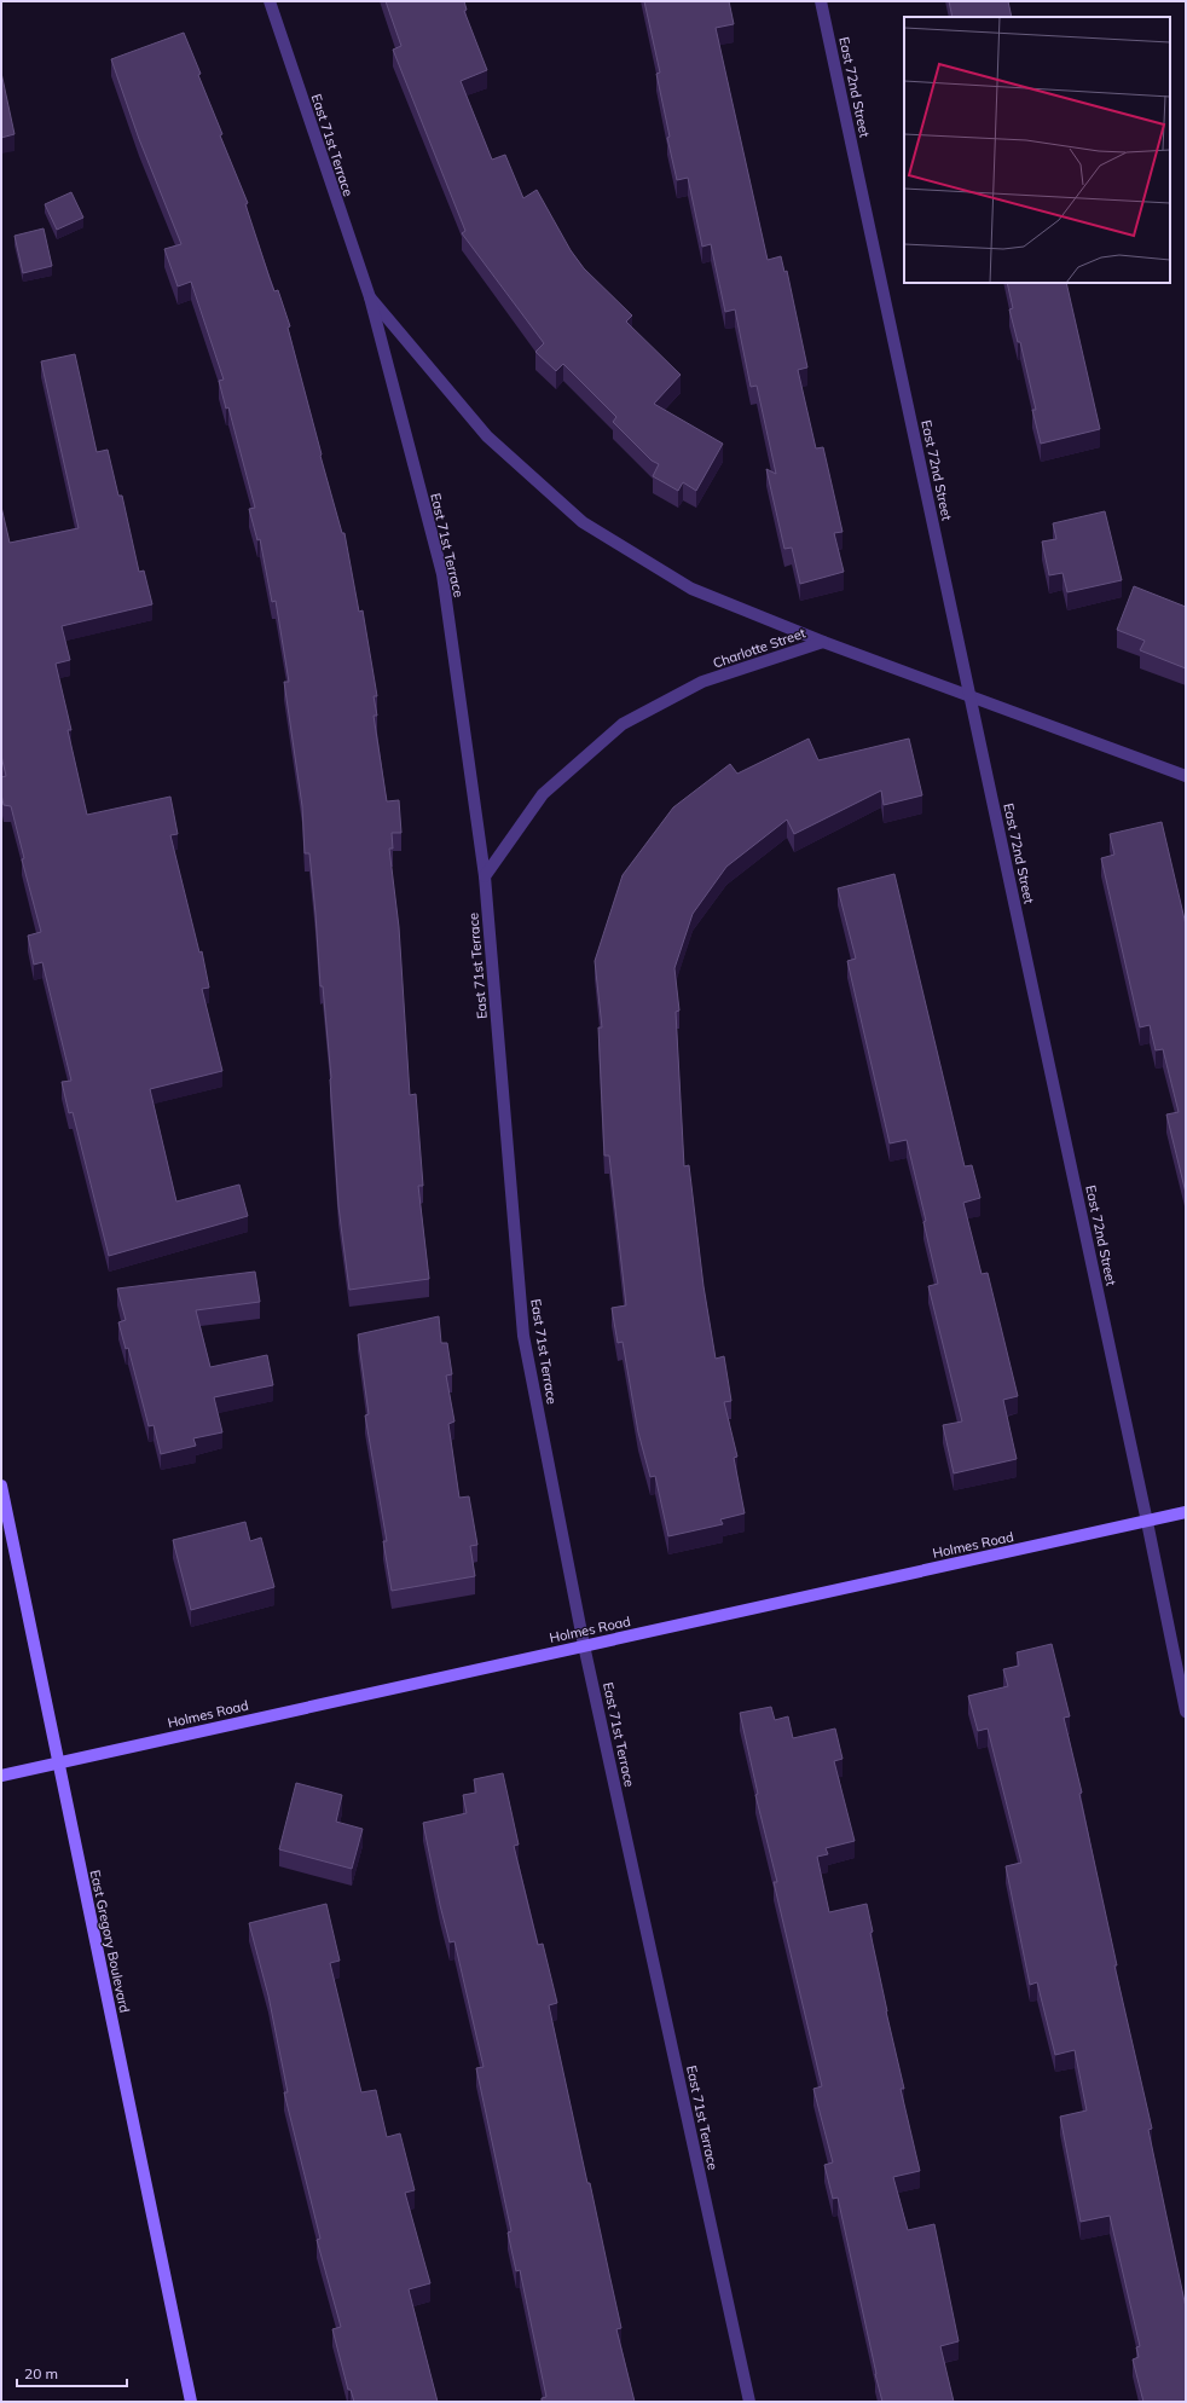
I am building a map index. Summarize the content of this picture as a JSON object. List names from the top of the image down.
{
  "streets": {
    "main road": ["Holmes Road", "East Gregory Boulevard"],
    "street": ["East 72nd Street", "East 71st Terrace", "Charlotte Street"]
  },
  "crossings": [
    ["East 72nd Street", "Charlotte Street"],
    ["East 72nd Street", "Holmes Road"],
    ["East 71st Terrace", "Charlotte Street"],
    ["East 71st Terrace", "Holmes Road"],
    ["Holmes Road", "East Gregory Boulevard"]
  ],
  "scale_bar": "20 m"
}
